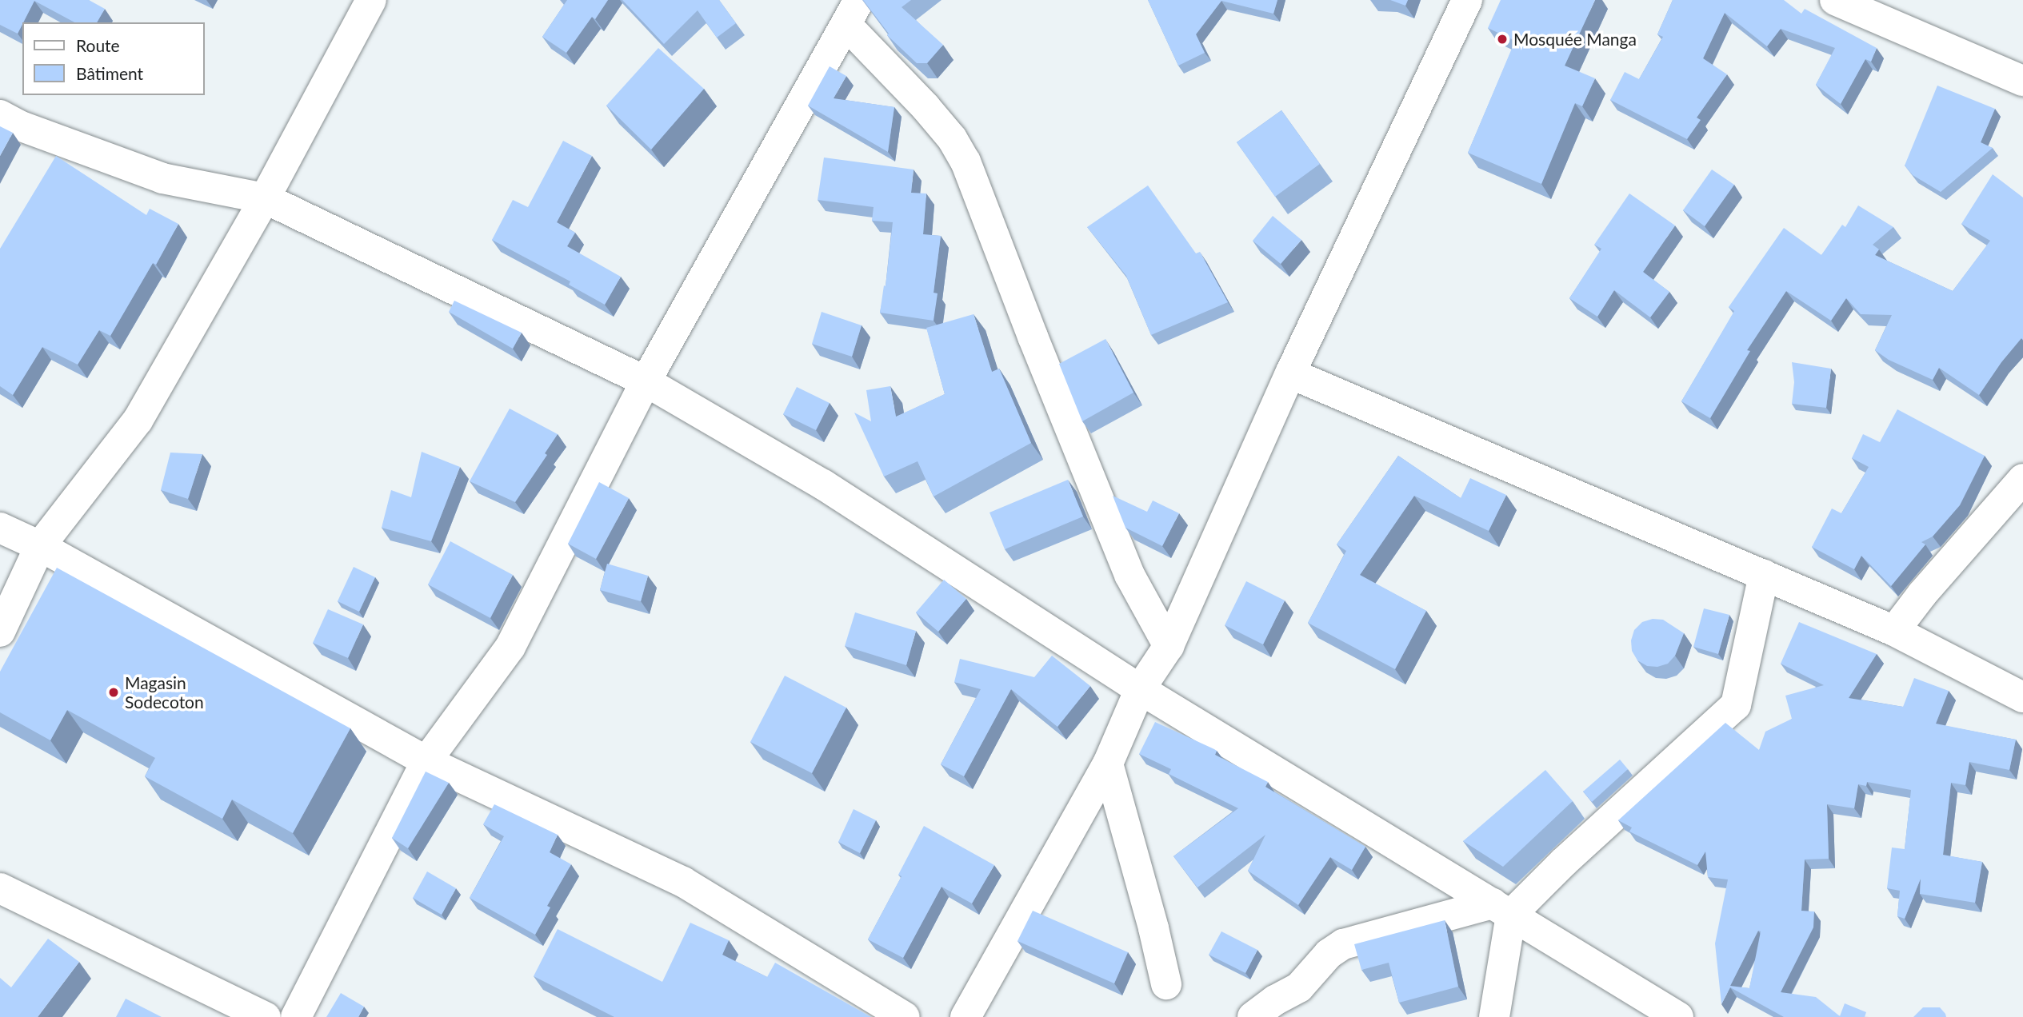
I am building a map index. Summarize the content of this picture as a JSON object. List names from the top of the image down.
{
  "places": ["Mosquée Manga", "Magasin Sodecoton"],
  "legend": ["Route", "Bâtiment"]
}
